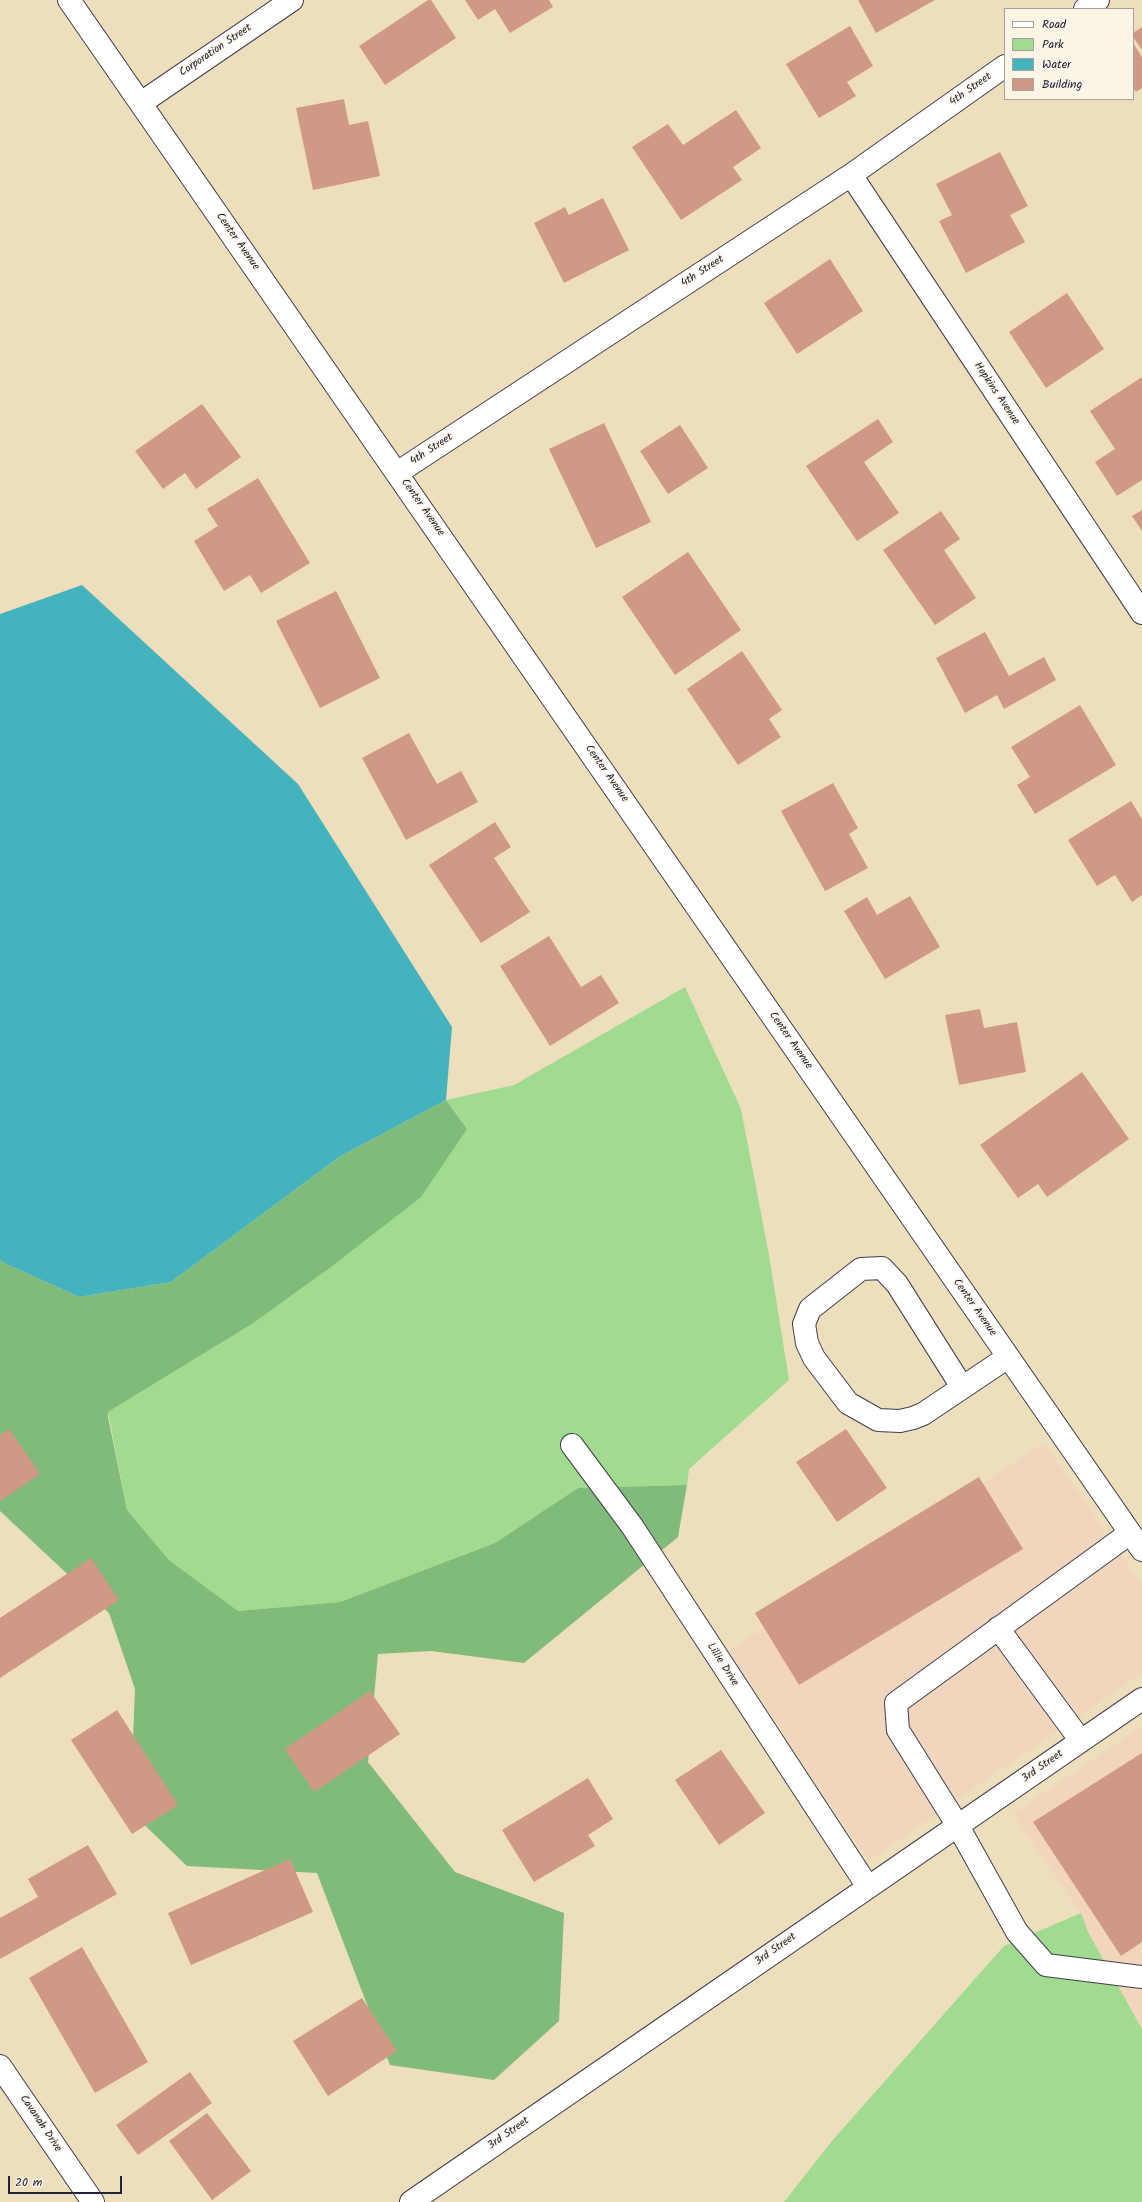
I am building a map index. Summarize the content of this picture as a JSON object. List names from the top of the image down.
{
  "streets": {
    "street": [
      "Corporation Street",
      "4th Street",
      "Center Avenue",
      "Hopkins Avenue",
      "Lillie Drive",
      "3rd Street",
      "Cavanah Drive"
    ]
  },
  "crossings": [
    ["Corporation Street", "Center Avenue"],
    ["4th Street", "Center Avenue"],
    ["4th Street", "Hopkins Avenue"],
    ["Lillie Drive", "3rd Street"]
  ],
  "legend": [
    "Road",
    "Park",
    "Water",
    "Building"
  ],
  "scale_bar": "20 m"
}
